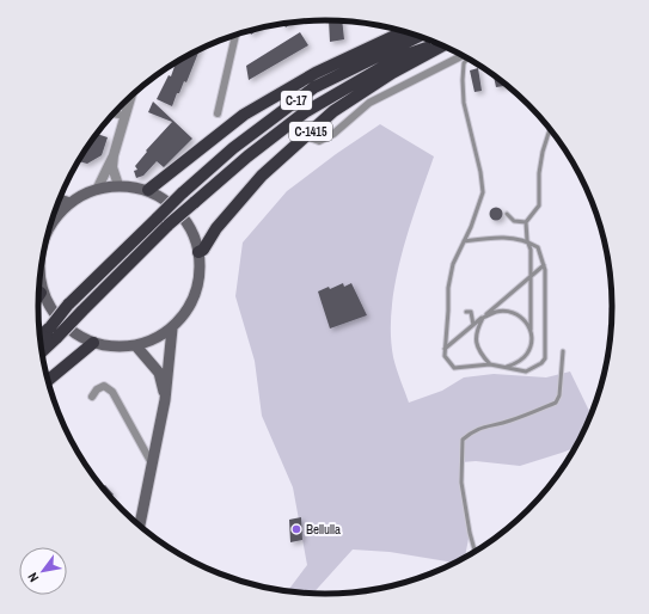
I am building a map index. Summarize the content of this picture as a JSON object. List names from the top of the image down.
{
  "streets": {
    "highway": ["C-17", "C-1415"]
  },
  "places": ["Bellulla"],
  "north": "bottom left"
}
